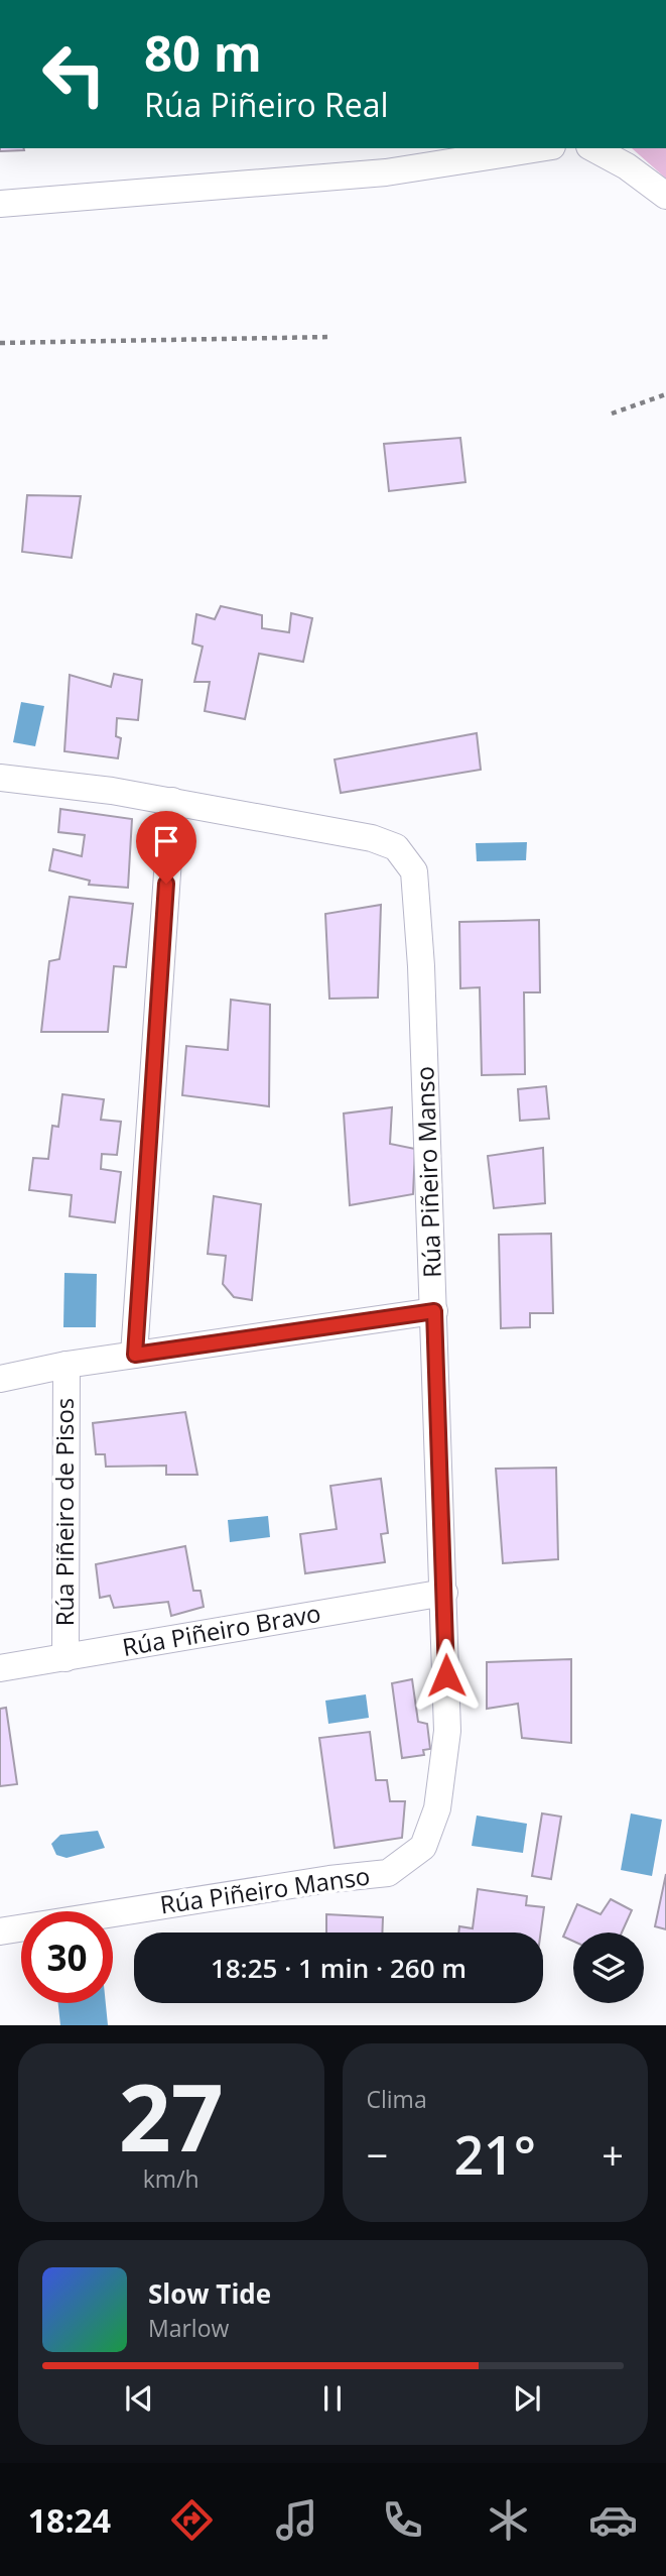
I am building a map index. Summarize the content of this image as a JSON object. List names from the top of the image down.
{
  "streets": {
    "street": ["Rúa Piñeiro Manso", "Rúa Piñeiro de Pisos", "Rúa Piñeiro Bravo"]
  },
  "crossings": [
    ["Rúa Piñeiro Manso", "Rúa Piñeiro Bravo"],
    ["Rúa Piñeiro de Pisos", "Rúa Piñeiro Bravo"]
  ],
  "page": {
    "turn": ["80 m", "Rúa Piñeiro Real"],
    "limit": "30",
    "trip": "18:25 · 1 min · 260 m",
    "tile": [
      ["27", "km/h"],
      "Clima"
    ],
    "heat": ["−", "21°", "+"],
    "song": ["Slow Tide", "Marlow"],
    "tabs": "18:24"
  }
}
